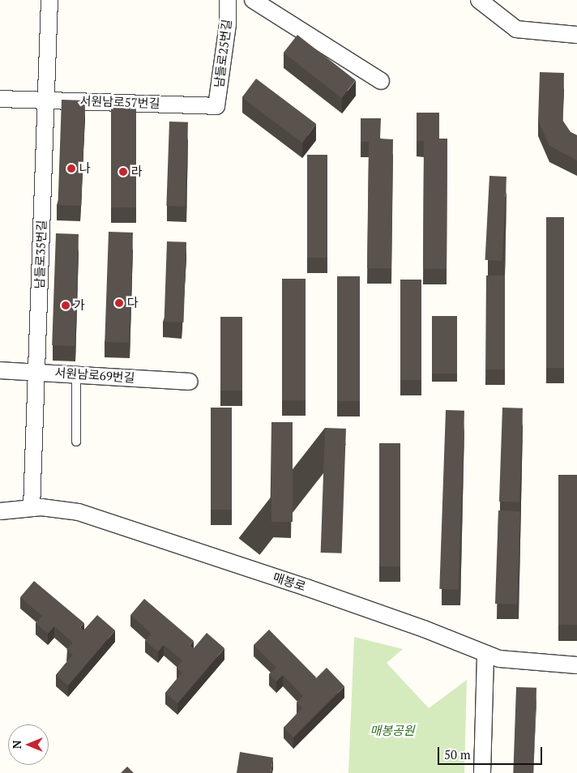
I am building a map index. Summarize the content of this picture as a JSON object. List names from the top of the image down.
{
  "streets": {
    "street": [
      "남들로25번길",
      "서원남로57번길",
      "남들로35번길",
      "서원남로69번길",
      "매봉로"
    ]
  },
  "crossings": [
    ["남들로25번길", "서원남로57번길"],
    ["서원남로57번길", "남들로35번길"],
    ["남들로35번길", "서원남로69번길"],
    ["남들로35번길", "매봉로"]
  ],
  "parks": ["매봉공원"],
  "places": [
    "나",
    "라",
    "다",
    "가"
  ],
  "scale_bar": "50 m",
  "north": "left"
}
